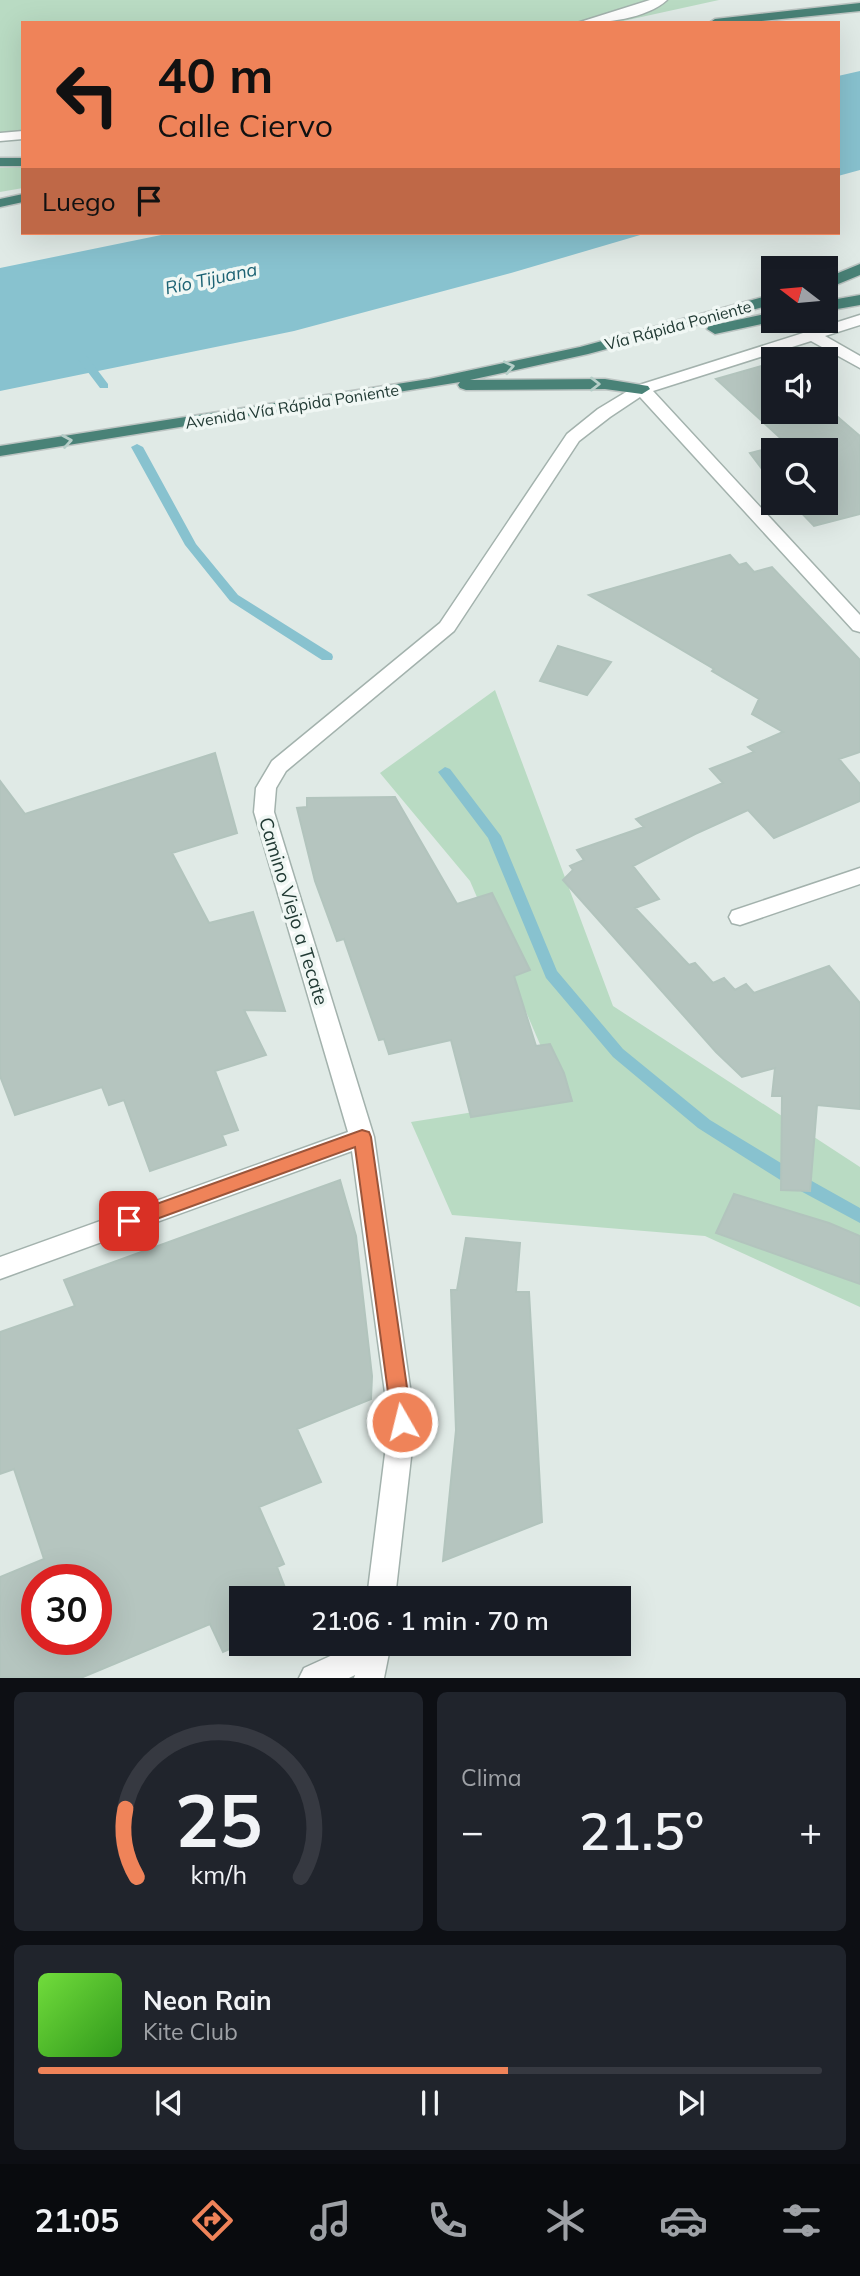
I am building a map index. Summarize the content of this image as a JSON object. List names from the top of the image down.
{
  "streets": {
    "highway": ["Vía Rápida Poniente", "Avenida Vía Rápida Poniente"],
    "street": ["Camino Viejo a Tecate"]
  },
  "crossings": [
    ["Vía Rápida Poniente", "Avenida Vía Rápida Poniente"]
  ],
  "one_way": ["Avenida Vía Rápida Poniente"],
  "water": ["Río Tijuana"],
  "north": "left",
  "page": {
    "turn": ["40 m", "Calle Ciervo"],
    "then": "Luego",
    "limit": "30",
    "trip": "21:06 · 1 min · 70 m",
    "tile": "Clima",
    "heat": ["−", "21.5°", "+"],
    "song": ["Neon Rain", "Kite Club"],
    "tabs": "21:05",
    "gauge": ["25", "km/h"]
  }
}
